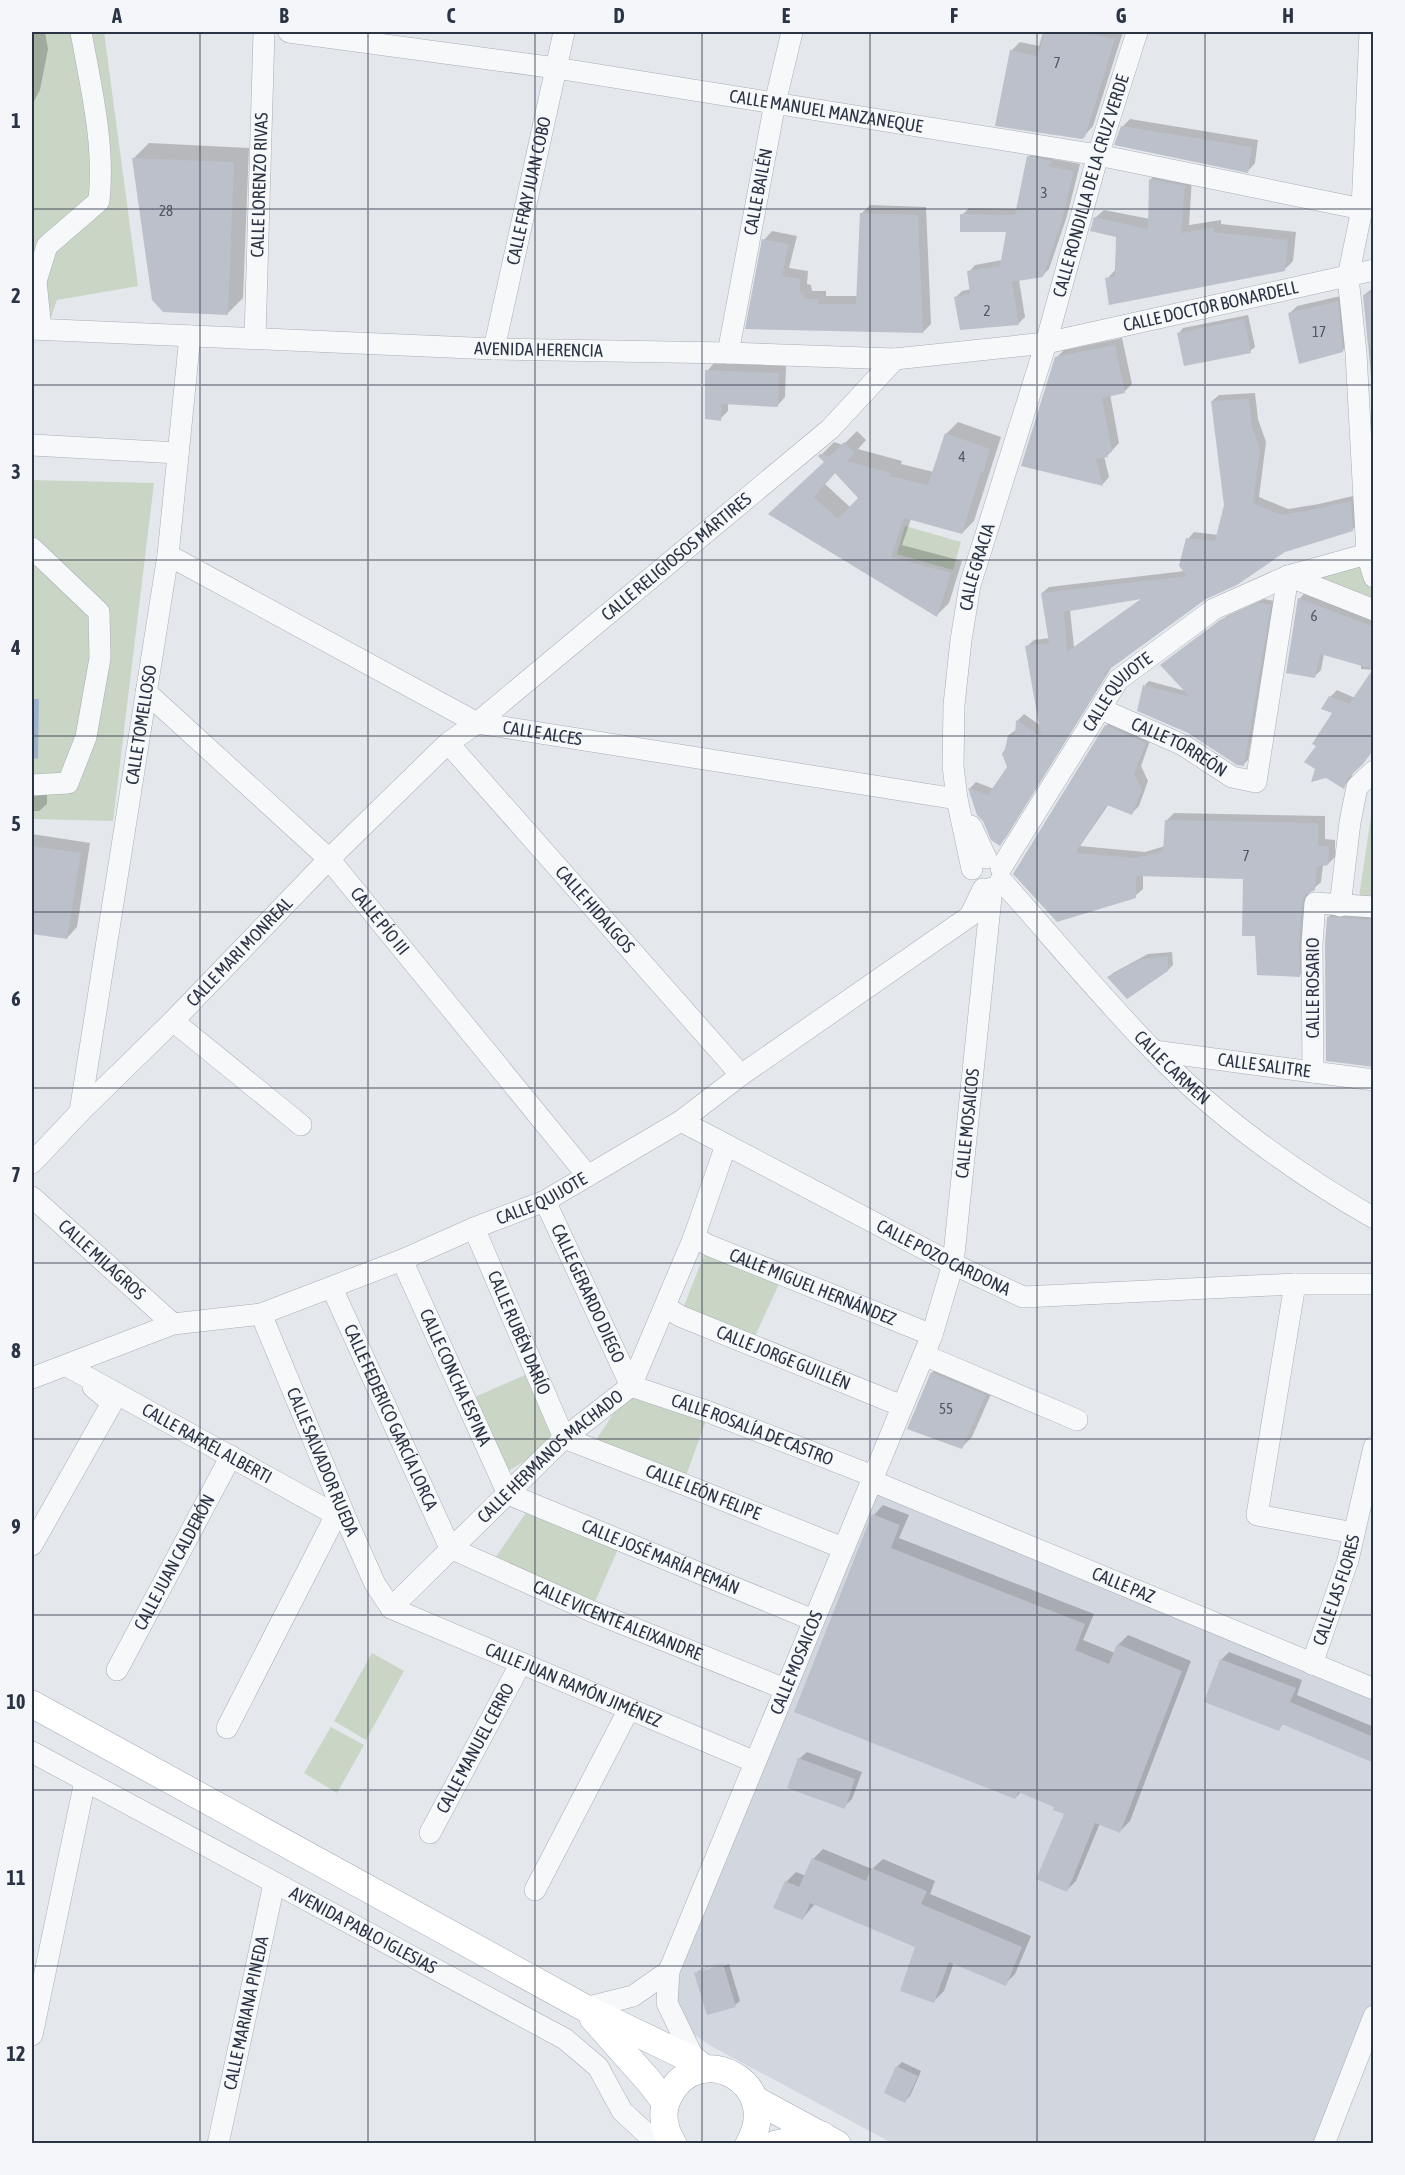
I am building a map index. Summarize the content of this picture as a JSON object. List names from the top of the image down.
{
  "streets": {
    "street": [
      "CALLE MANUEL MANZANEQUE",
      "CALLE LORENZO RIVAS",
      "CALLE RONDILLA DE LA CRUZ VERDE",
      "CALLE FRAY JUAN COBO",
      "CALLE BAILÉN",
      "CALLE DOCTOR BONARDELL",
      "AVENIDA HERENCIA",
      "CALLE RELIGIOSOS MÁRTIRES",
      "CALLE GRACIA",
      "CALLE QUIJOTE",
      "CALLE TOMELLOSO",
      "CALLE ALCES",
      "CALLE TORREÓN",
      "CALLE HIDALGOS",
      "CALLE PÍO III",
      "CALLE MARI MONREAL",
      "CALLE ROSARIO",
      "CALLE CARMEN",
      "CALLE SALITRE",
      "CALLE MOSAICOS",
      "CALLE POZO CARDONA",
      "CALLE MILAGROS",
      "CALLE MIGUEL HERNÁNDEZ",
      "CALLE GERARDO DIEGO",
      "CALLE RUBÉN DARÍO",
      "CALLE JORGE GUILLÉN",
      "CALLE CONCHA ESPINA",
      "CALLE FEDERICO GARCÍA LORCA",
      "CALLE ROSALÍA DE CASTRO",
      "CALLE RAFAEL ALBERTI",
      "CALLE HERMANOS MACHADO",
      "CALLE SALVADOR RUEDA",
      "CALLE LEÓN FELIPE",
      "CALLE JOSÉ MARÍA PEMÁN",
      "CALLE JUAN CALDERÓN",
      "CALLE PAZ",
      "CALLE LAS FLORES",
      "CALLE VICENTE ALEIXANDRE",
      "CALLE JUAN RAMÓN JIMÉNEZ",
      "CALLE MANUEL CERRO",
      "AVENIDA PABLO IGLESIAS",
      "CALLE MARIANA PINEDA"
    ]
  },
  "crossings": [
    ["CALLE MANUEL MANZANEQUE", "CALLE RONDILLA DE LA CRUZ VERDE"],
    ["CALLE MANUEL MANZANEQUE", "CALLE FRAY JUAN COBO"],
    ["CALLE MANUEL MANZANEQUE", "CALLE BAILÉN"],
    ["CALLE LORENZO RIVAS", "AVENIDA HERENCIA"],
    ["CALLE RONDILLA DE LA CRUZ VERDE", "CALLE DOCTOR BONARDELL"],
    ["CALLE RONDILLA DE LA CRUZ VERDE", "AVENIDA HERENCIA"],
    ["CALLE RONDILLA DE LA CRUZ VERDE", "CALLE GRACIA"],
    ["CALLE FRAY JUAN COBO", "AVENIDA HERENCIA"],
    ["CALLE BAILÉN", "AVENIDA HERENCIA"],
    ["CALLE DOCTOR BONARDELL", "AVENIDA HERENCIA"],
    ["CALLE DOCTOR BONARDELL", "CALLE GRACIA"],
    ["AVENIDA HERENCIA", "CALLE RELIGIOSOS MÁRTIRES"],
    ["AVENIDA HERENCIA", "CALLE GRACIA"],
    ["AVENIDA HERENCIA", "CALLE TOMELLOSO"],
    ["CALLE RELIGIOSOS MÁRTIRES", "CALLE ALCES"],
    ["CALLE RELIGIOSOS MÁRTIRES", "CALLE HIDALGOS"],
    ["CALLE RELIGIOSOS MÁRTIRES", "CALLE MARI MONREAL"],
    ["CALLE GRACIA", "CALLE QUIJOTE"],
    ["CALLE GRACIA", "CALLE ALCES"],
    ["CALLE GRACIA", "CALLE CARMEN"],
    ["CALLE GRACIA", "CALLE MOSAICOS"],
    ["CALLE QUIJOTE", "CALLE TORREÓN"],
    ["CALLE QUIJOTE", "CALLE HIDALGOS"],
    ["CALLE QUIJOTE", "CALLE PÍO III"],
    ["CALLE QUIJOTE", "CALLE CARMEN"],
    ["CALLE QUIJOTE", "CALLE MOSAICOS"],
    ["CALLE QUIJOTE", "CALLE POZO CARDONA"],
    ["CALLE QUIJOTE", "CALLE MILAGROS"],
    ["CALLE QUIJOTE", "CALLE GERARDO DIEGO"],
    ["CALLE QUIJOTE", "CALLE RUBÉN DARÍO"],
    ["CALLE QUIJOTE", "CALLE CONCHA ESPINA"],
    ["CALLE QUIJOTE", "CALLE FEDERICO GARCÍA LORCA"],
    ["CALLE QUIJOTE", "CALLE RAFAEL ALBERTI"],
    ["CALLE QUIJOTE", "CALLE SALVADOR RUEDA"],
    ["CALLE TOMELLOSO", "CALLE ALCES"],
    ["CALLE TOMELLOSO", "CALLE PÍO III"],
    ["CALLE TOMELLOSO", "CALLE MARI MONREAL"],
    ["CALLE HIDALGOS", "CALLE MARI MONREAL"],
    ["CALLE PÍO III", "CALLE MARI MONREAL"],
    ["CALLE ROSARIO", "CALLE SALITRE"],
    ["CALLE CARMEN", "CALLE SALITRE"],
    ["CALLE CARMEN", "CALLE MOSAICOS"],
    ["CALLE MOSAICOS", "CALLE POZO CARDONA"],
    ["CALLE MOSAICOS", "CALLE MIGUEL HERNÁNDEZ"],
    ["CALLE MOSAICOS", "CALLE JORGE GUILLÉN"],
    ["CALLE MOSAICOS", "CALLE ROSALÍA DE CASTRO"],
    ["CALLE MOSAICOS", "CALLE LEÓN FELIPE"],
    ["CALLE MOSAICOS", "CALLE JOSÉ MARÍA PEMÁN"],
    ["CALLE MOSAICOS", "CALLE PAZ"],
    ["CALLE MOSAICOS", "CALLE VICENTE ALEIXANDRE"],
    ["CALLE MOSAICOS", "CALLE JUAN RAMÓN JIMÉNEZ"],
    ["CALLE POZO CARDONA", "CALLE HERMANOS MACHADO"],
    ["CALLE MIGUEL HERNÁNDEZ", "CALLE HERMANOS MACHADO"],
    ["CALLE GERARDO DIEGO", "CALLE ROSALÍA DE CASTRO"],
    ["CALLE GERARDO DIEGO", "CALLE HERMANOS MACHADO"],
    ["CALLE RUBÉN DARÍO", "CALLE HERMANOS MACHADO"],
    ["CALLE RUBÉN DARÍO", "CALLE LEÓN FELIPE"],
    ["CALLE JORGE GUILLÉN", "CALLE HERMANOS MACHADO"],
    ["CALLE CONCHA ESPINA", "CALLE HERMANOS MACHADO"],
    ["CALLE CONCHA ESPINA", "CALLE JOSÉ MARÍA PEMÁN"],
    ["CALLE FEDERICO GARCÍA LORCA", "CALLE HERMANOS MACHADO"],
    ["CALLE FEDERICO GARCÍA LORCA", "CALLE VICENTE ALEIXANDRE"],
    ["CALLE ROSALÍA DE CASTRO", "CALLE HERMANOS MACHADO"],
    ["CALLE ROSALÍA DE CASTRO", "CALLE PAZ"],
    ["CALLE RAFAEL ALBERTI", "CALLE SALVADOR RUEDA"],
    ["CALLE RAFAEL ALBERTI", "CALLE JUAN CALDERÓN"],
    ["CALLE HERMANOS MACHADO", "CALLE SALVADOR RUEDA"],
    ["CALLE HERMANOS MACHADO", "CALLE LEÓN FELIPE"],
    ["CALLE HERMANOS MACHADO", "CALLE JOSÉ MARÍA PEMÁN"],
    ["CALLE HERMANOS MACHADO", "CALLE VICENTE ALEIXANDRE"],
    ["CALLE HERMANOS MACHADO", "CALLE JUAN RAMÓN JIMÉNEZ"],
    ["CALLE SALVADOR RUEDA", "CALLE JUAN RAMÓN JIMÉNEZ"],
    ["CALLE PAZ", "CALLE LAS FLORES"],
    ["CALLE JUAN RAMÓN JIMÉNEZ", "CALLE MANUEL CERRO"],
    ["AVENIDA PABLO IGLESIAS", "CALLE MARIANA PINEDA"]
  ],
  "house_numbers": [
    "7",
    "3",
    "28",
    "2",
    "17",
    "4",
    "6",
    "7",
    "55"
  ],
  "grid": {
    "columns": [
      "A",
      "B",
      "C",
      "D",
      "E",
      "F",
      "G",
      "H"
    ],
    "rows": [
      "1",
      "2",
      "3",
      "4",
      "5",
      "6",
      "7",
      "8",
      "9",
      "10",
      "11",
      "12"
    ]
  }
}
